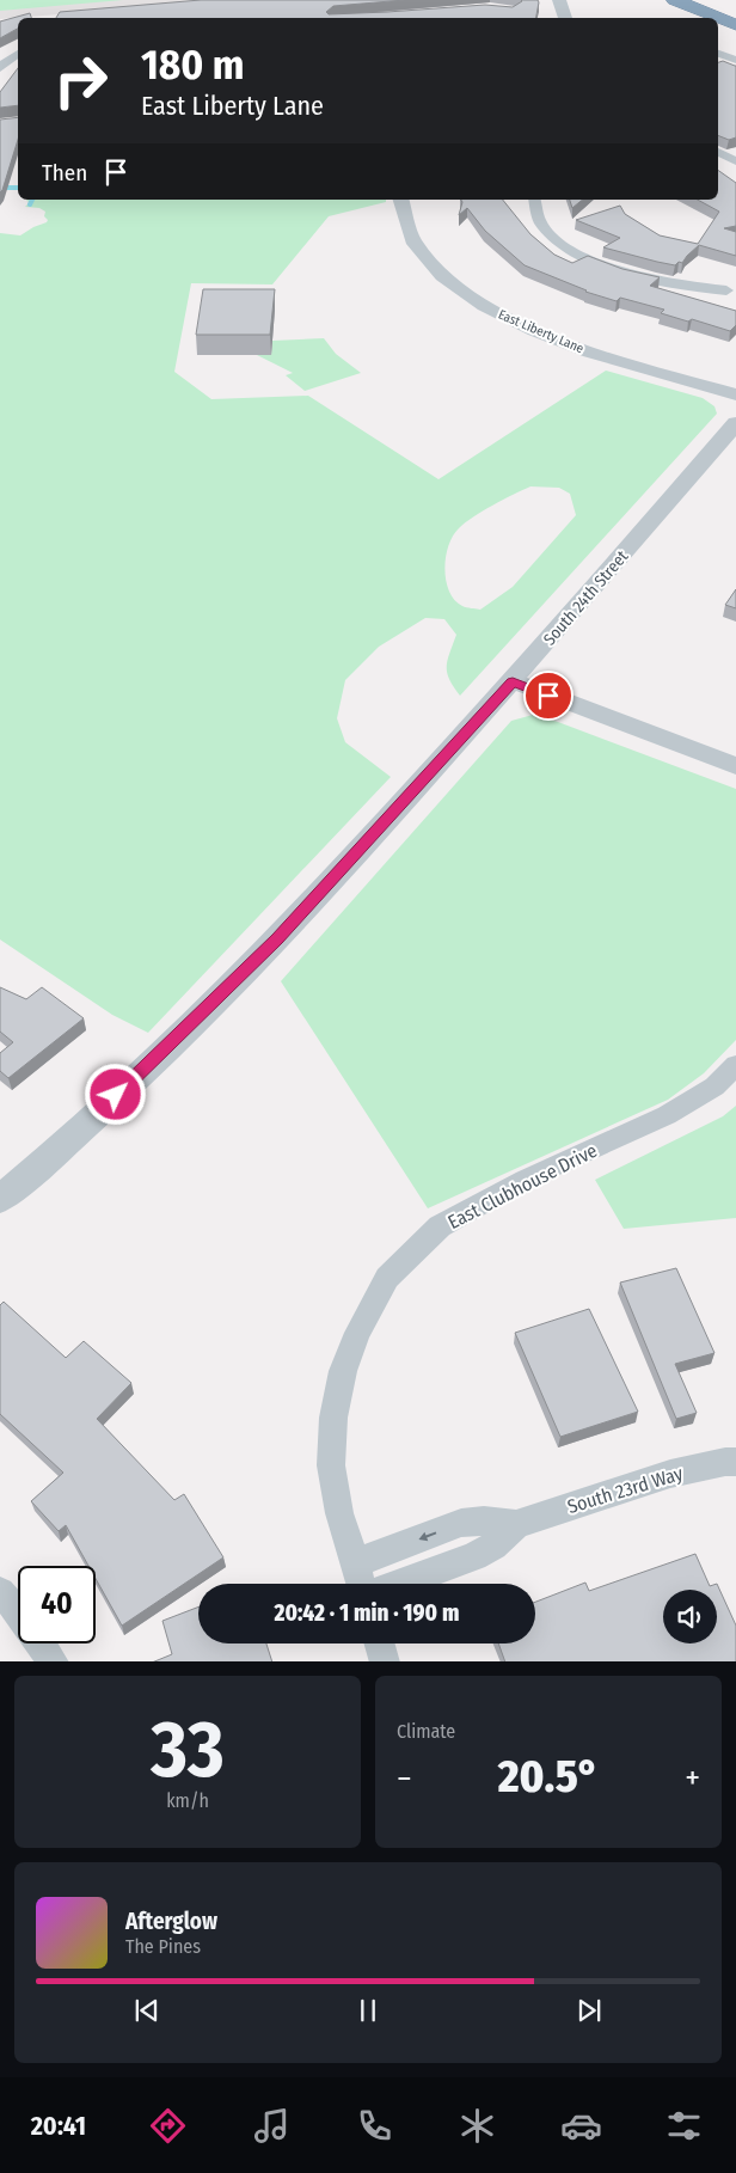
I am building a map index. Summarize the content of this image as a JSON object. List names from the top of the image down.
{
  "streets": {
    "street": [
      "East Liberty Lane",
      "South 24th Street",
      "East Clubhouse Drive",
      "South 23rd Way"
    ]
  },
  "crossings": [
    ["East Clubhouse Drive", "South 23rd Way"]
  ],
  "page": {
    "turn": ["180 m", "East Liberty Lane"],
    "then": "Then",
    "limit": "40",
    "trip": "20:42 · 1 min · 190 m",
    "tile": [
      ["33", "km/h"],
      "Climate"
    ],
    "heat": ["−", "20.5°", "+"],
    "song": ["Afterglow", "The Pines"],
    "tabs": "20:41"
  }
}
